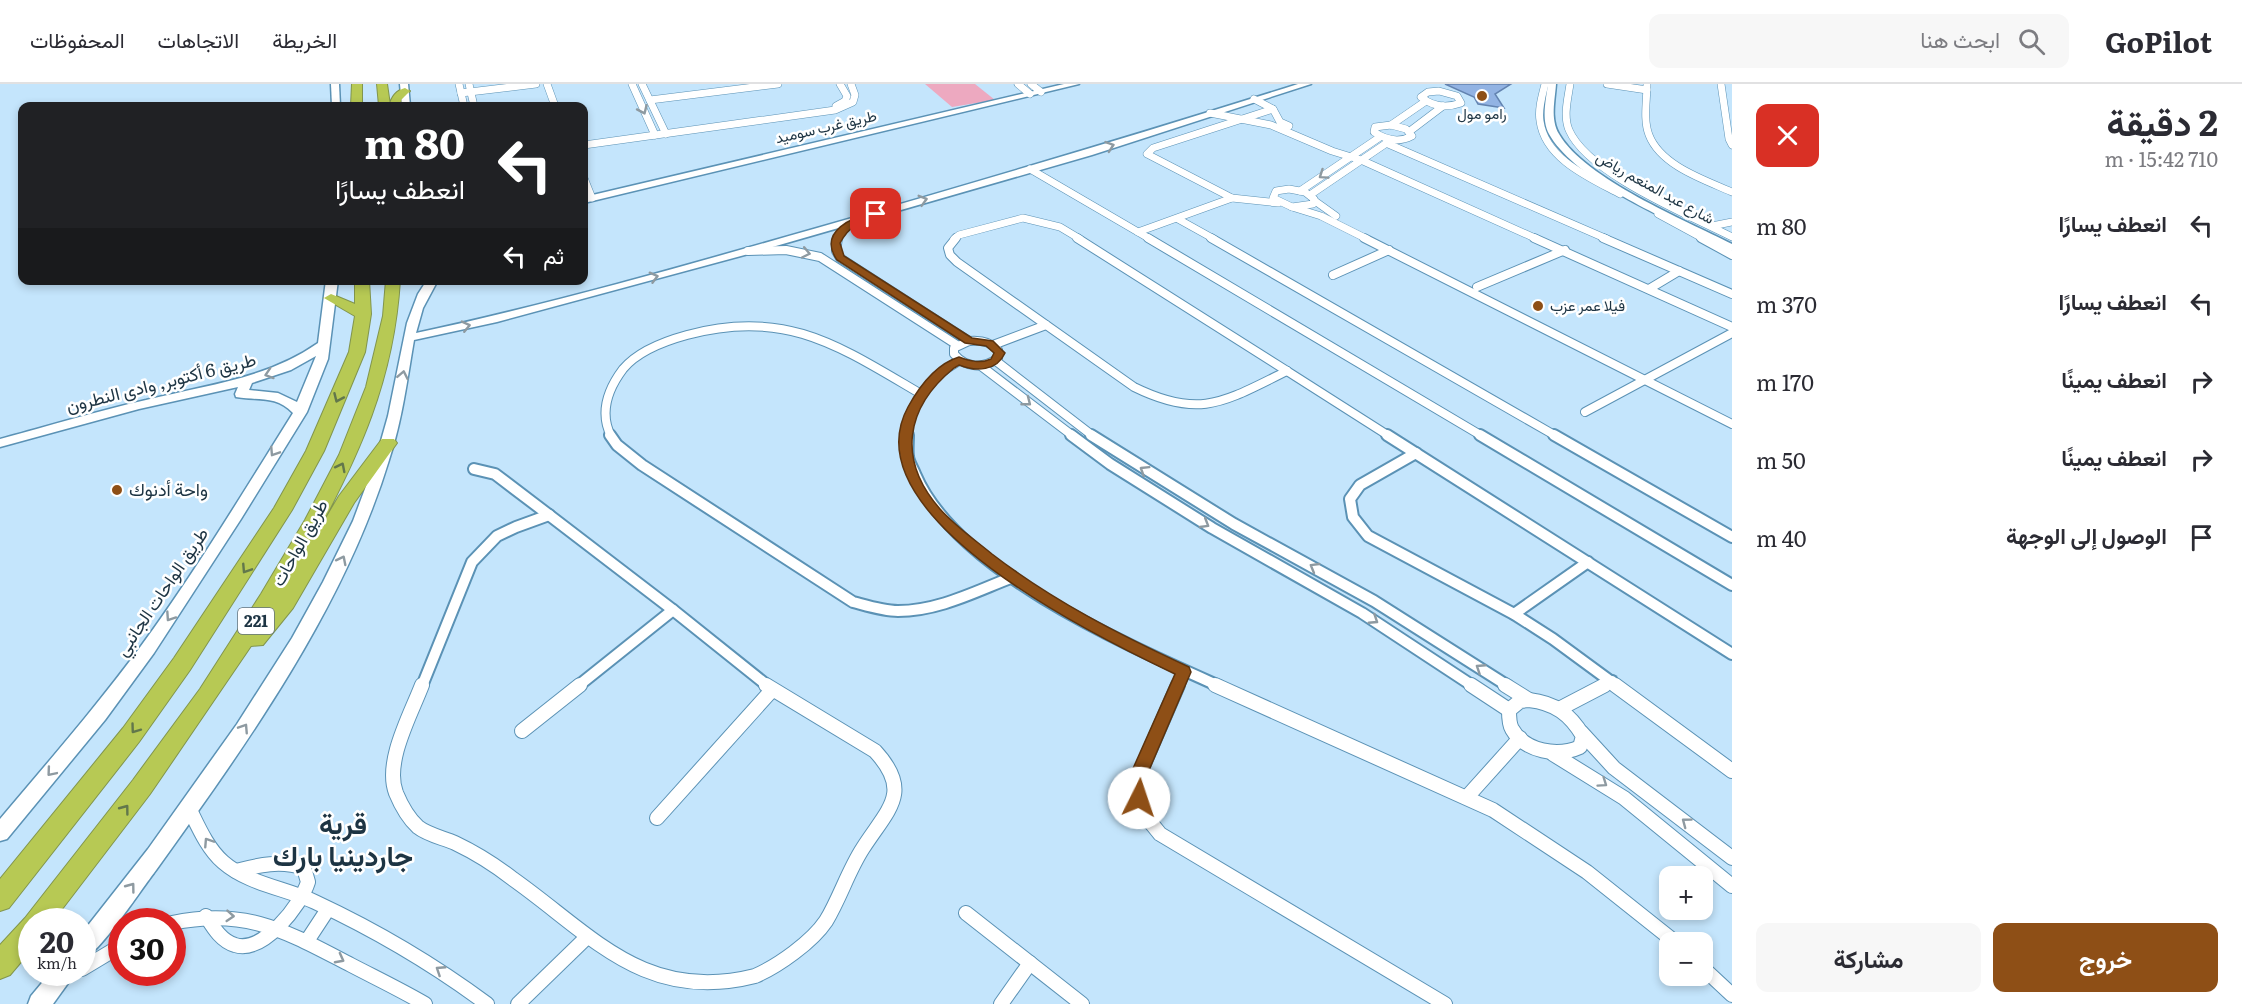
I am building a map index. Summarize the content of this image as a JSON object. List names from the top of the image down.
{
  "streets": {
    "highway": ["طريق الواحات", "221"],
    "street": [
      "طريق غرب سوميد",
      "شارع عبد المنعم رياض",
      "طريق 6 أكتوبر, وادى النطرون",
      "طريق الواحات الجانبي"
    ]
  },
  "crossings": [
    ["طريق 6 أكتوبر, وادى النطرون", "طريق الواحات الجانبي"]
  ],
  "districts": ["قرية جاردينيا بارك"],
  "places": ["رامو مول", "فيلا عمر عزب", "واحة أدنوك"],
  "page": {
    "header": "GoPilot",
    "search": "ابحث هنا",
    "nav": ["الخريطة", "الاتجاهات", "المحفوظات"],
    "heading": ["2 دقيقة", "710 m · 15:42"],
    "turn": ["80 m", "انعطف يسارًا"],
    "list": [
      {
        "name": "انعطف يسارًا",
        "value": "80 m"
      },
      {
        "name": "انعطف يسارًا",
        "value": "370 m"
      },
      {
        "name": "انعطف يمينًا",
        "value": "170 m"
      },
      {
        "name": "انعطف يمينًا",
        "value": "50 m"
      },
      {
        "name": "الوصول إلى الوجهة",
        "value": "40 m"
      }
    ],
    "then": "ثم",
    "map_buttons": ["+", "−"],
    "speed": "20 km/h",
    "limit": "30",
    "buttons": ["خروج", "مشاركة"]
  }
}
